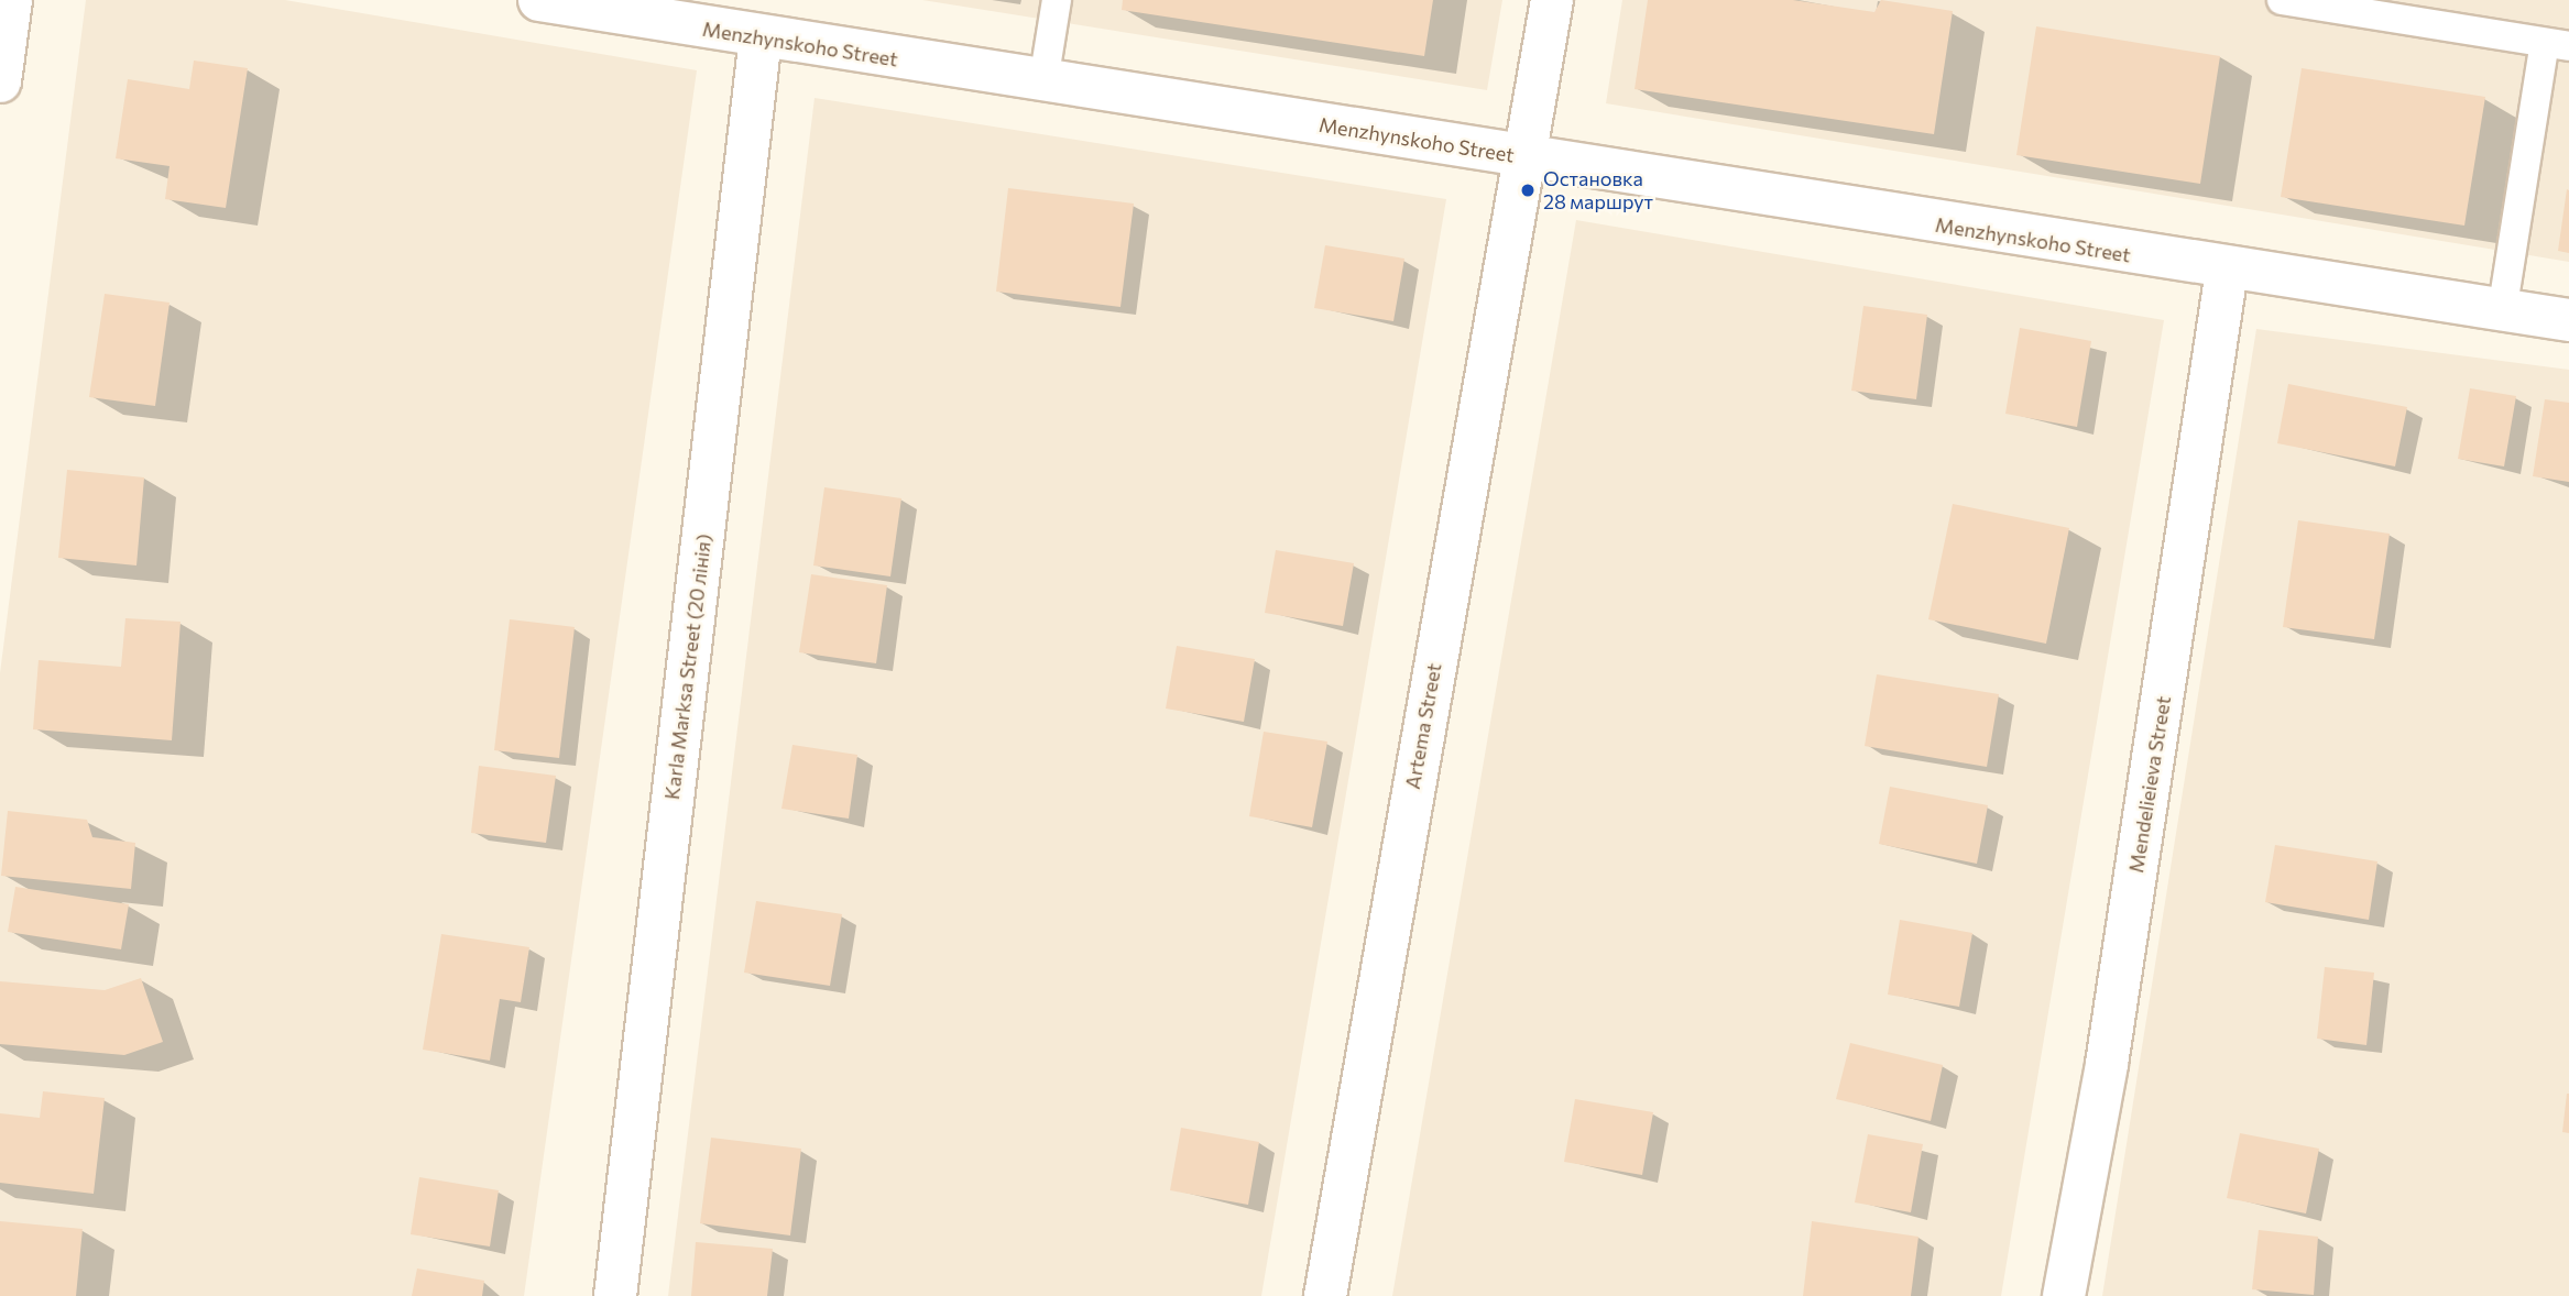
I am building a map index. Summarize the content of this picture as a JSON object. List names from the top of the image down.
{
  "streets": {
    "street": [
      "Menzhynskoho Street",
      "Karla Marksa Street (20 лiнiя)",
      "Artema Street",
      "Mendelieieva Street"
    ]
  },
  "crossings": [
    ["Menzhynskoho Street", "Karla Marksa Street (20 лiнiя)"],
    ["Menzhynskoho Street", "Artema Street"],
    ["Menzhynskoho Street", "Mendelieieva Street"]
  ],
  "places": ["Остановка 28 маршрут"]
}
